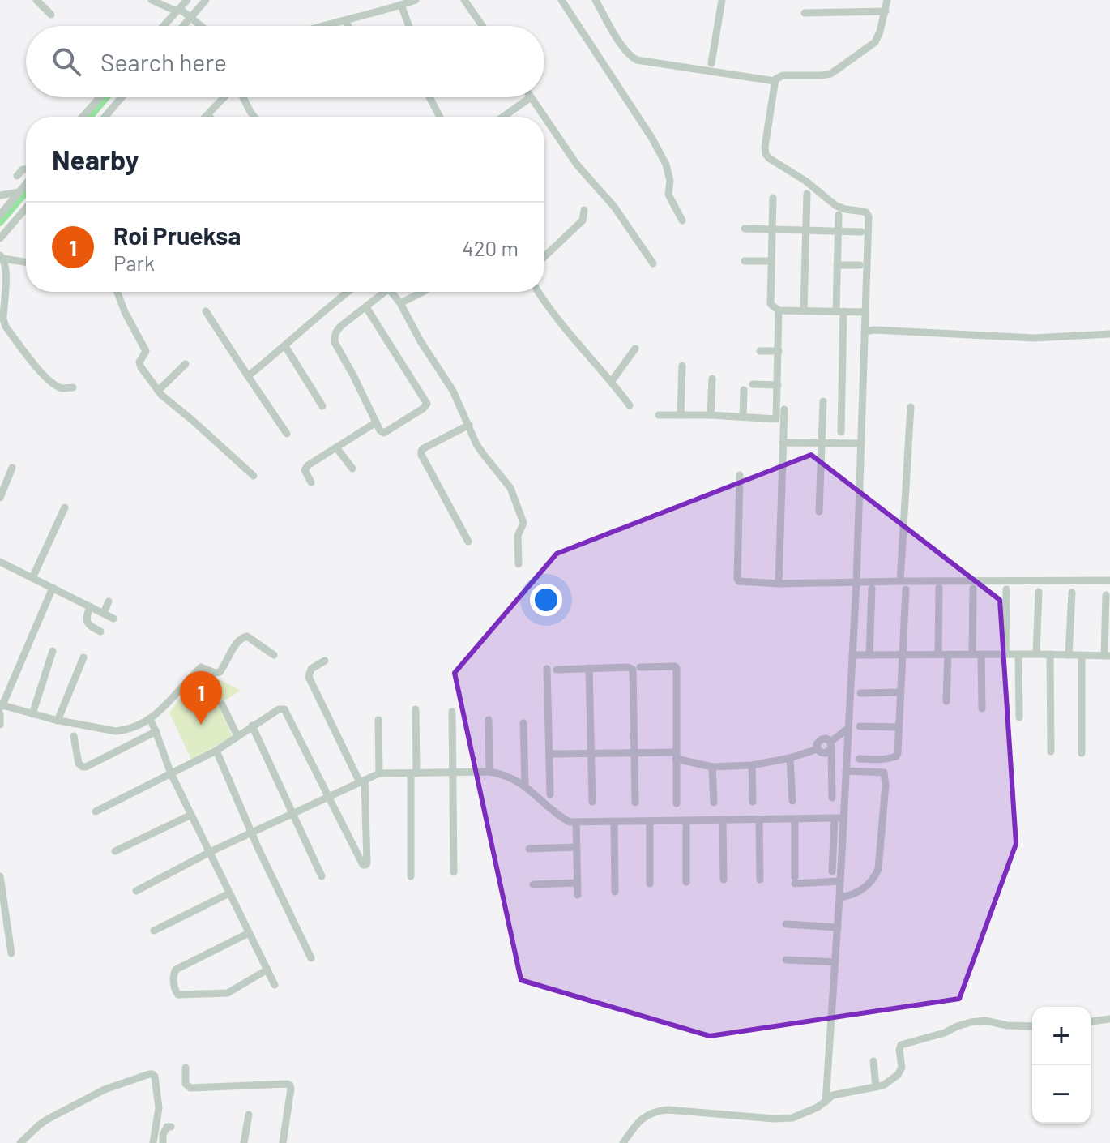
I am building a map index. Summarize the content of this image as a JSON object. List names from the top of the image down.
{
  "page": {
    "search": "Search here",
    "heading": "Nearby",
    "list": [
      {
        "mark": "1",
        "name": "Roi Prueksa",
        "note": "Park",
        "value": "420 m"
      }
    ],
    "pins": "1",
    "map_buttons": ["+", "−"]
  }
}
